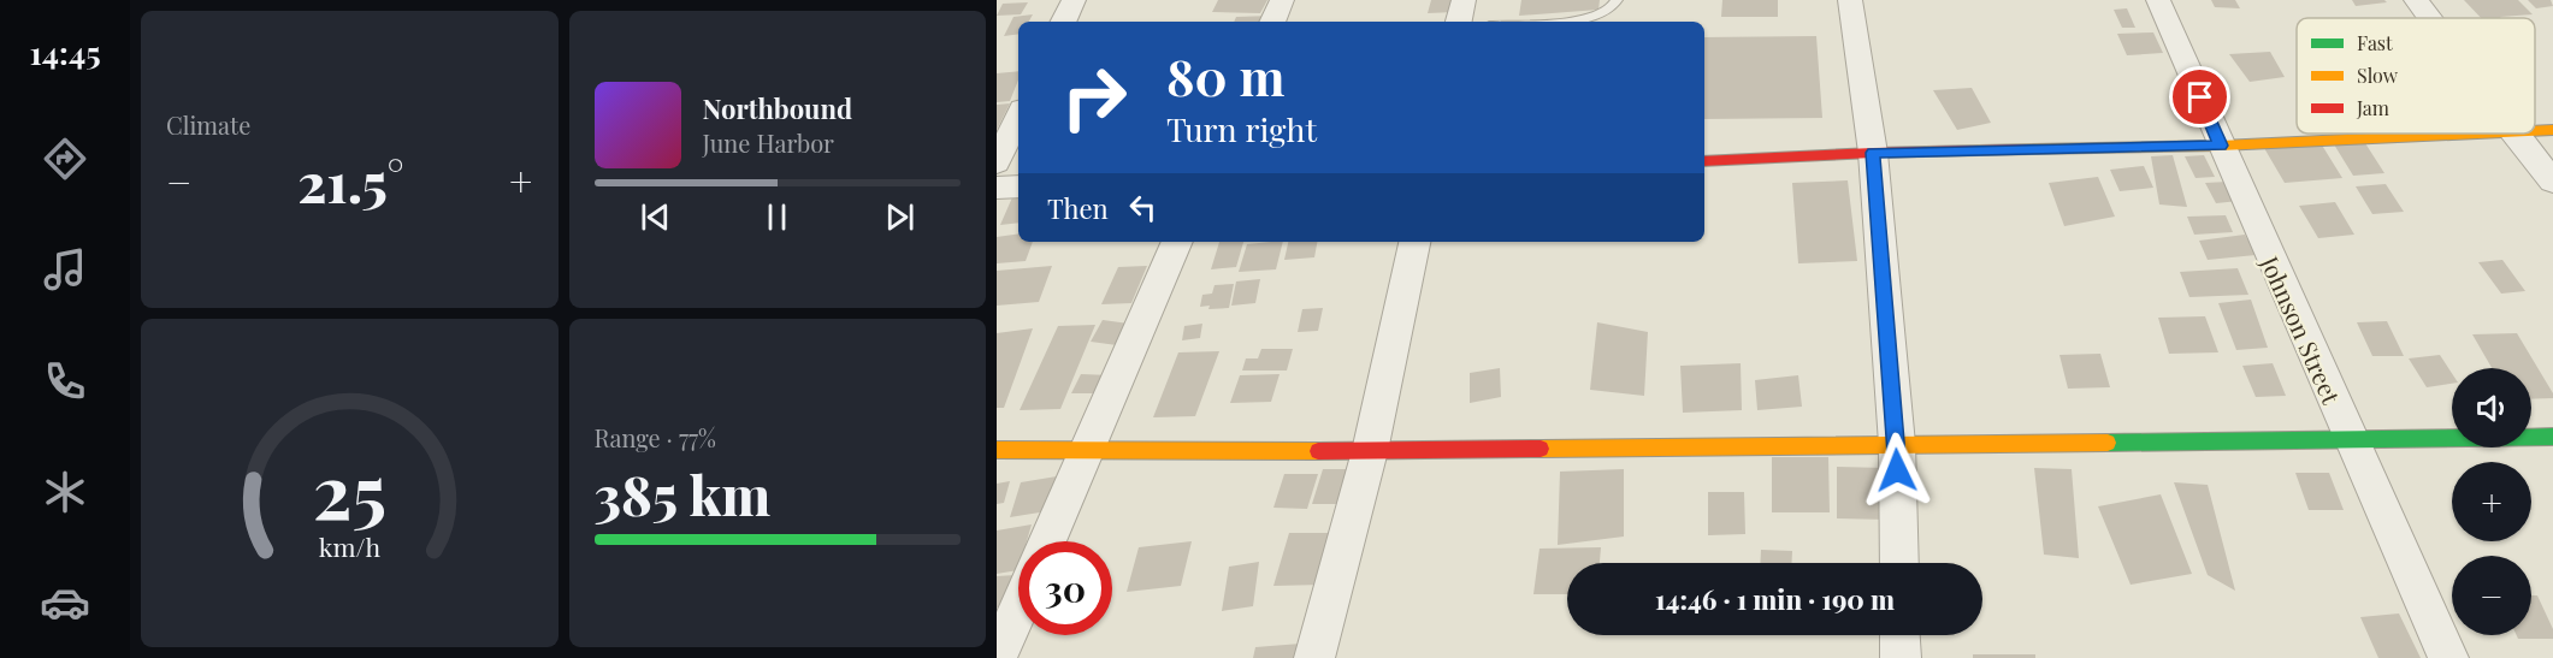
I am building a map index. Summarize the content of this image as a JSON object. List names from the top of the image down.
{
  "streets": {
    "street": ["Johnson Street"]
  },
  "legend": ["Fast", "Slow", "Jam"],
  "page": {
    "tabs": "14:45",
    "tile": [
      "Climate",
      ["Range · 77%", "385 km"]
    ],
    "turn": ["80 m", "Turn right"],
    "song": ["Northbound", "June Harbor"],
    "heat": ["−", "21.5°", "+"],
    "then": "Then",
    "map_buttons": ["+", "−"],
    "limit": "30",
    "trip": "14:46 · 1 min · 190 m",
    "gauge": ["25", "km/h"]
  }
}
